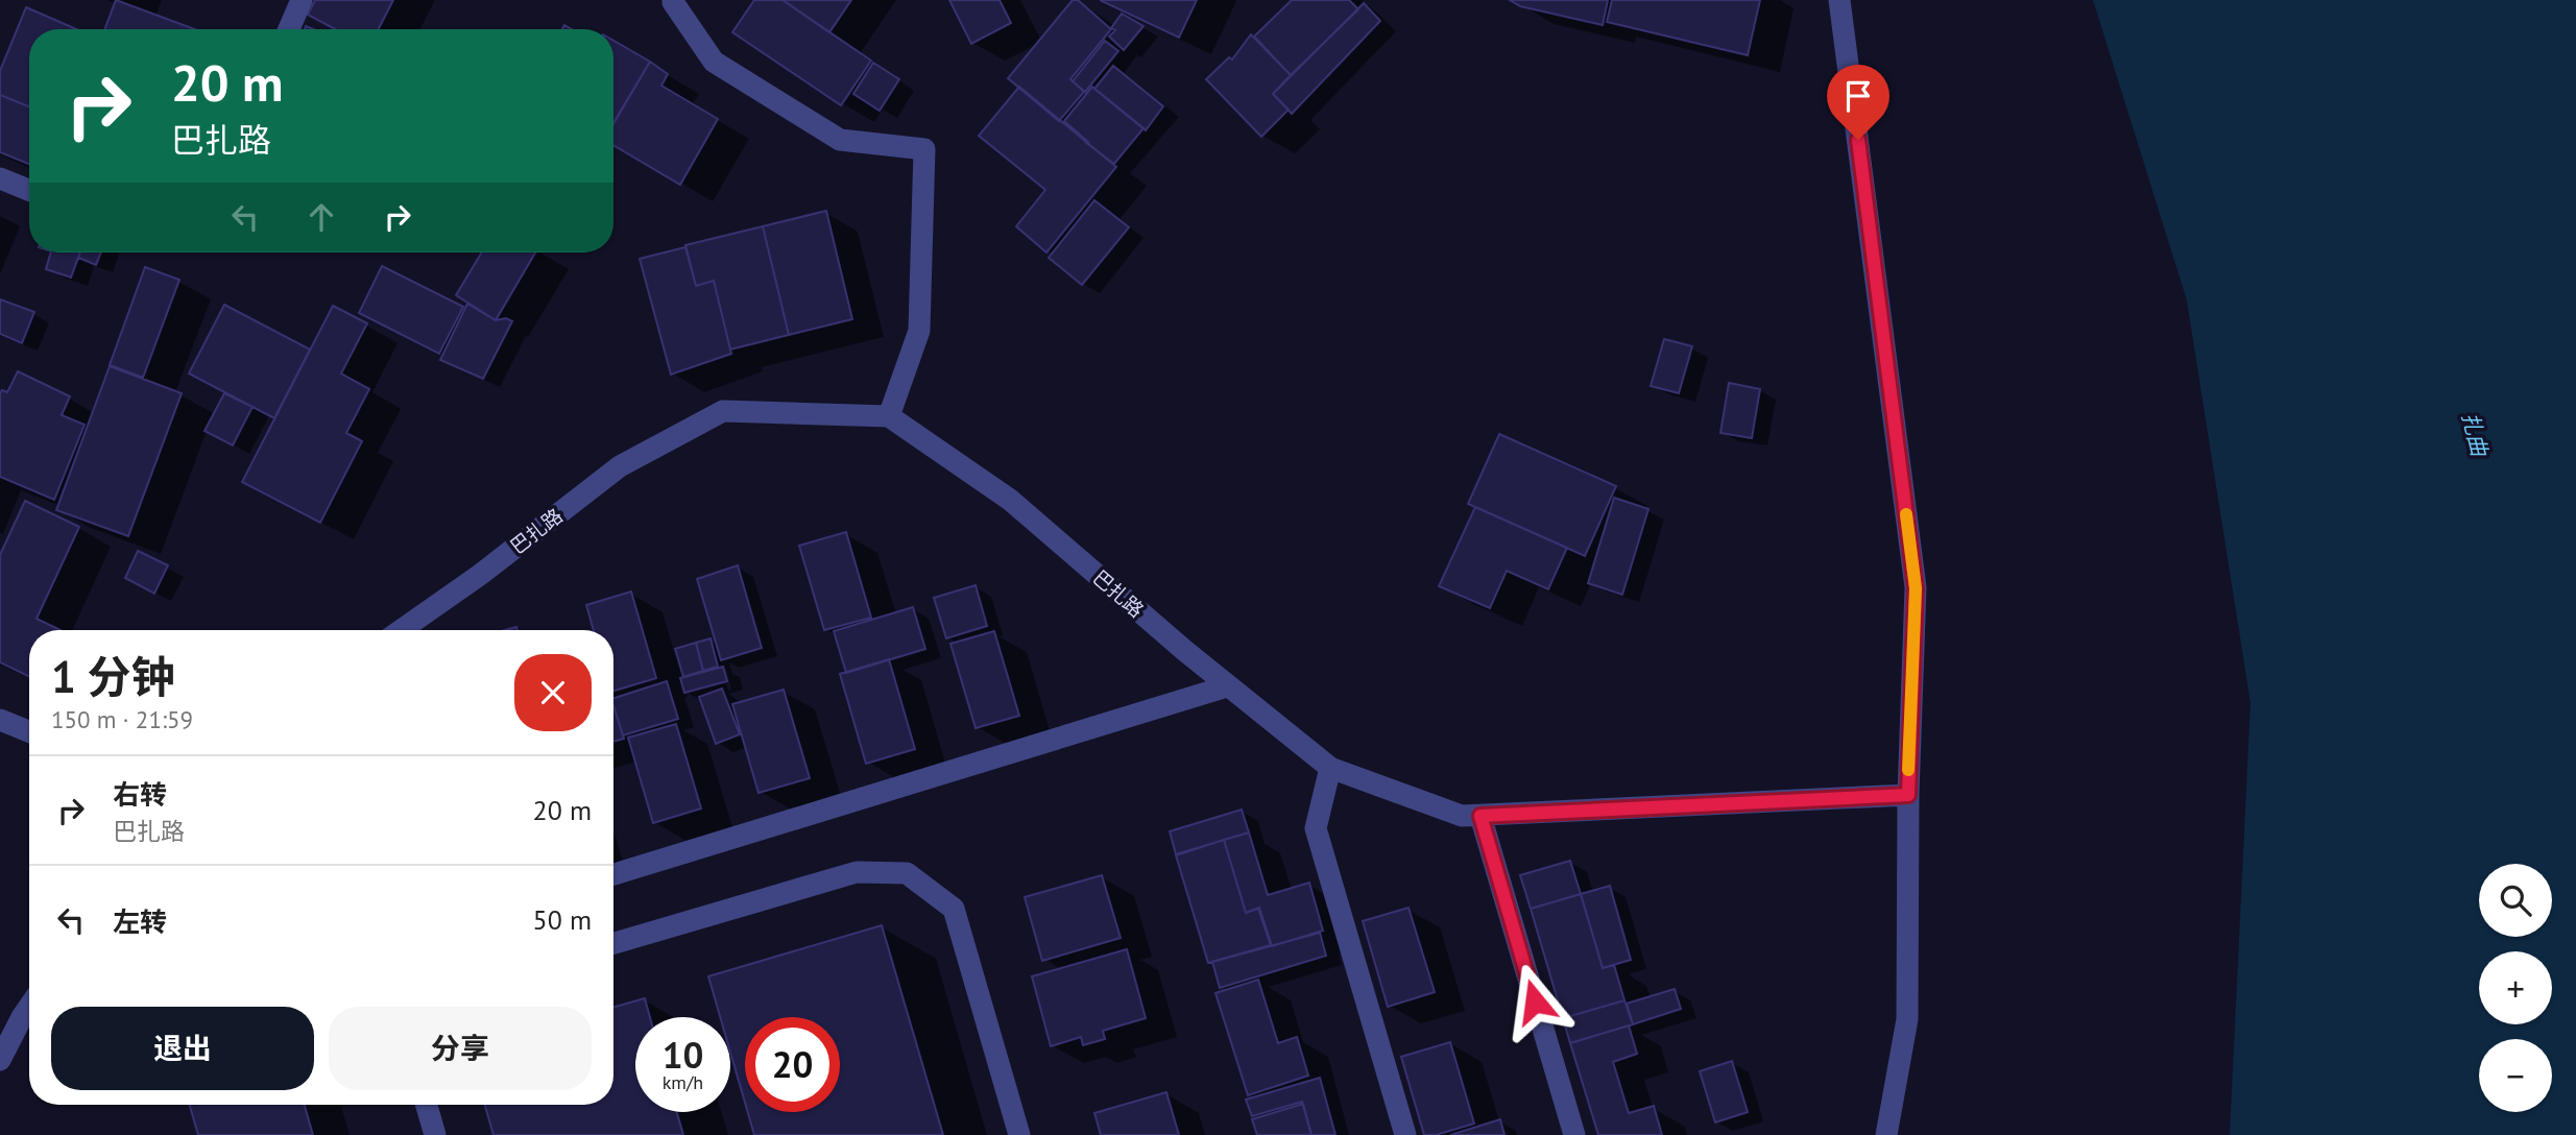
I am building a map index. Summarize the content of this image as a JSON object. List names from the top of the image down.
{
  "streets": {
    "street": ["巴扎路"]
  },
  "water": ["扎曲"],
  "page": {
    "turn": ["20 m", "巴扎路"],
    "heading": ["1 分钟", "150 m · 21:59"],
    "list": [
      {
        "name": "右转",
        "note": "巴扎路",
        "value": "20 m"
      },
      {
        "name": "左转",
        "value": "50 m"
      }
    ],
    "map_buttons": ["+", "−"],
    "buttons": ["退出", "分享"],
    "speed": "10 km/h",
    "limit": "20"
  }
}
